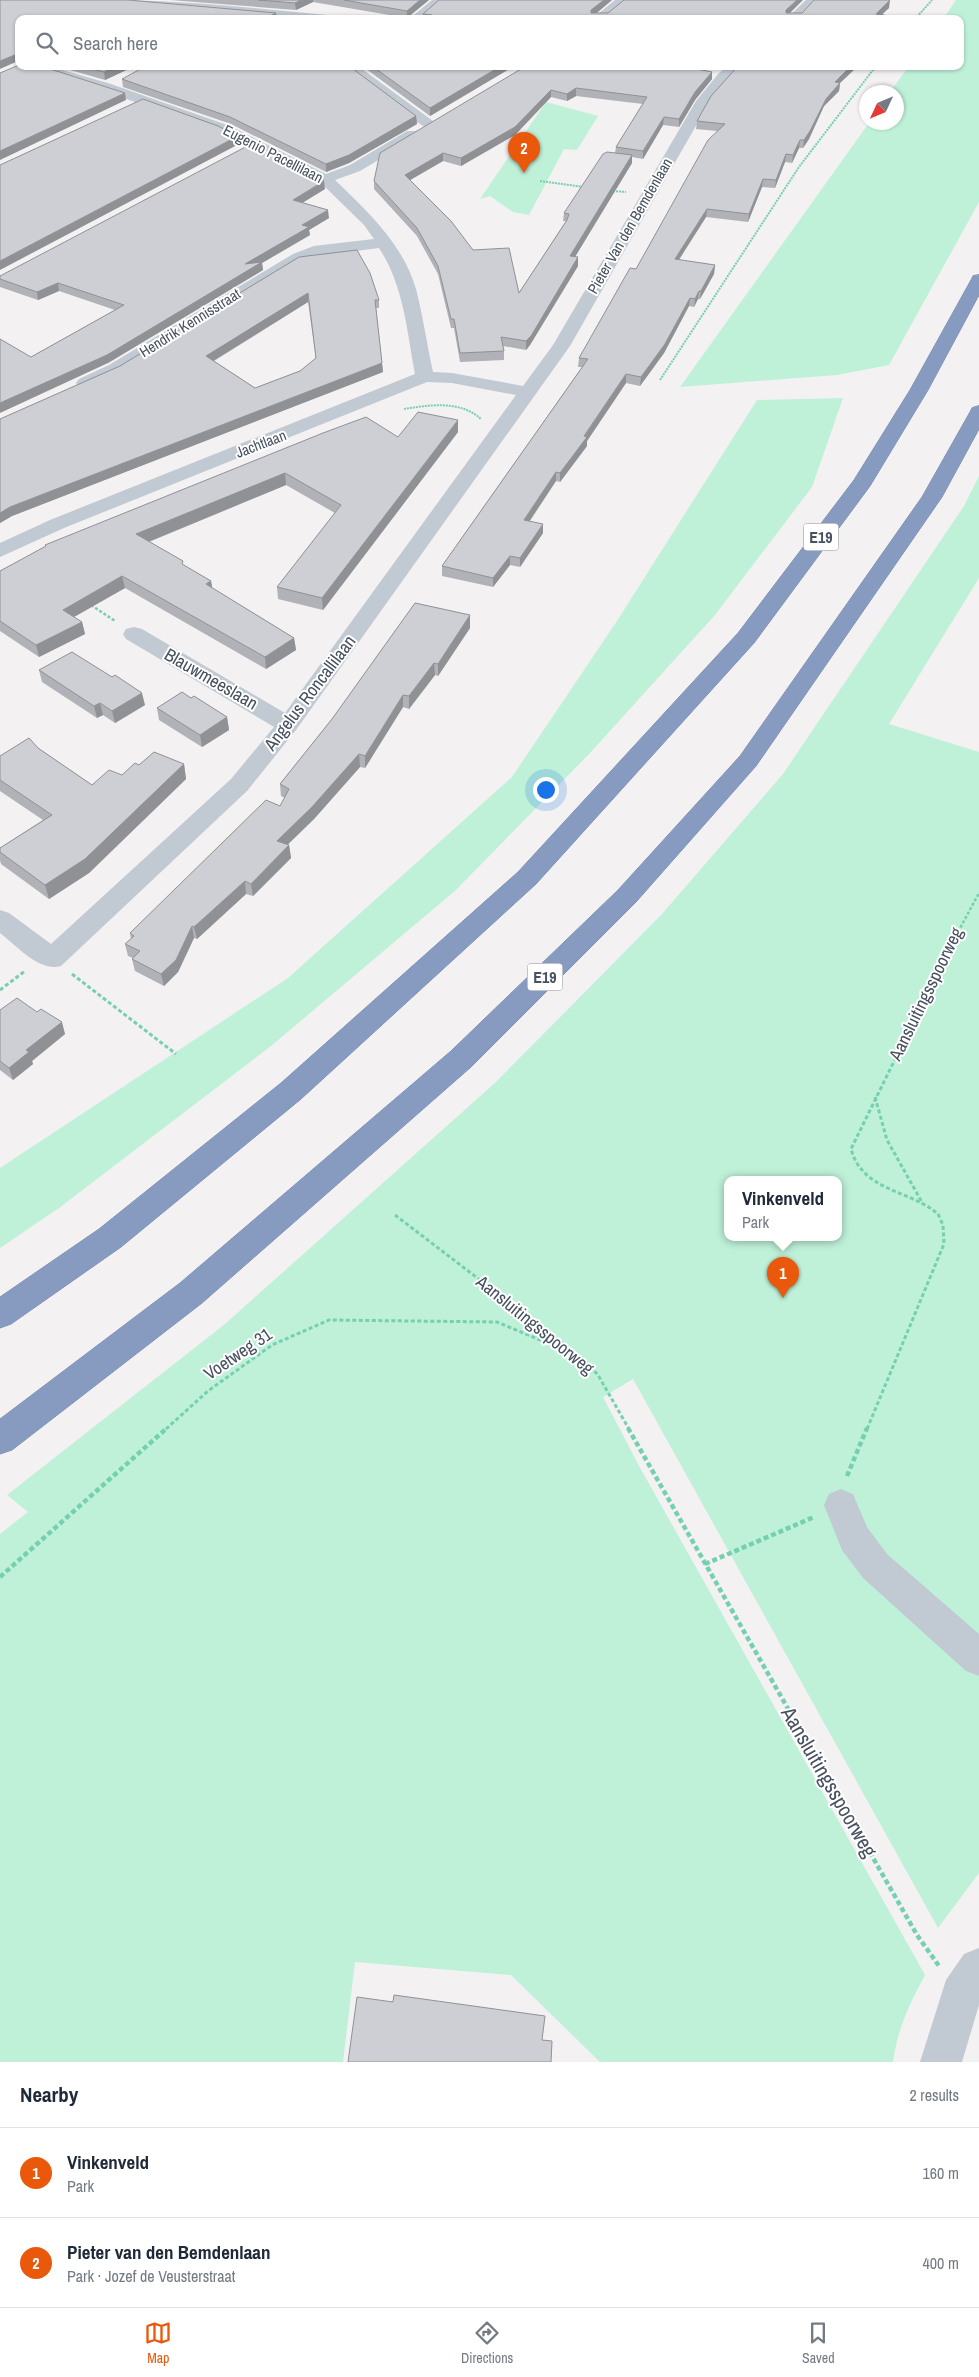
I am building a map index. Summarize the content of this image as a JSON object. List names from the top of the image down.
{
  "streets": {
    "highway": ["E19"],
    "street": [
      "Eugenio Pacellilaan",
      "Pieter Van den Bemdenlaan",
      "Hendrik Kennisstraat",
      "Jachtlaan",
      "Blauwmeeslaan",
      "Angelus Roncallilaan"
    ],
    "path": ["Aansluitingsspoorweg", "Voetweg 31"]
  },
  "crossings": [
    ["Eugenio Pacellilaan", "Hendrik Kennisstraat"],
    ["Eugenio Pacellilaan", "Jachtlaan"],
    ["Pieter Van den Bemdenlaan", "Jachtlaan"],
    ["Pieter Van den Bemdenlaan", "Angelus Roncallilaan"],
    ["Jachtlaan", "Angelus Roncallilaan"],
    ["Blauwmeeslaan", "Angelus Roncallilaan"],
    ["Aansluitingsspoorweg", "Voetweg 31"]
  ],
  "north": "bottom left",
  "page": {
    "search": "Search here",
    "pins": ["2", "1"],
    "popup": ["Vinkenveld", "Park"],
    "heading": ["Nearby", "2 results"],
    "list": [
      {
        "mark": "1",
        "name": "Vinkenveld",
        "note": "Park",
        "value": "160 m"
      },
      {
        "mark": "2",
        "name": "Pieter van den Bemdenlaan",
        "note": "Park · Jozef de Veusterstraat",
        "value": "400 m"
      }
    ],
    "nav": ["Map", "Directions", "Saved"]
  }
}
